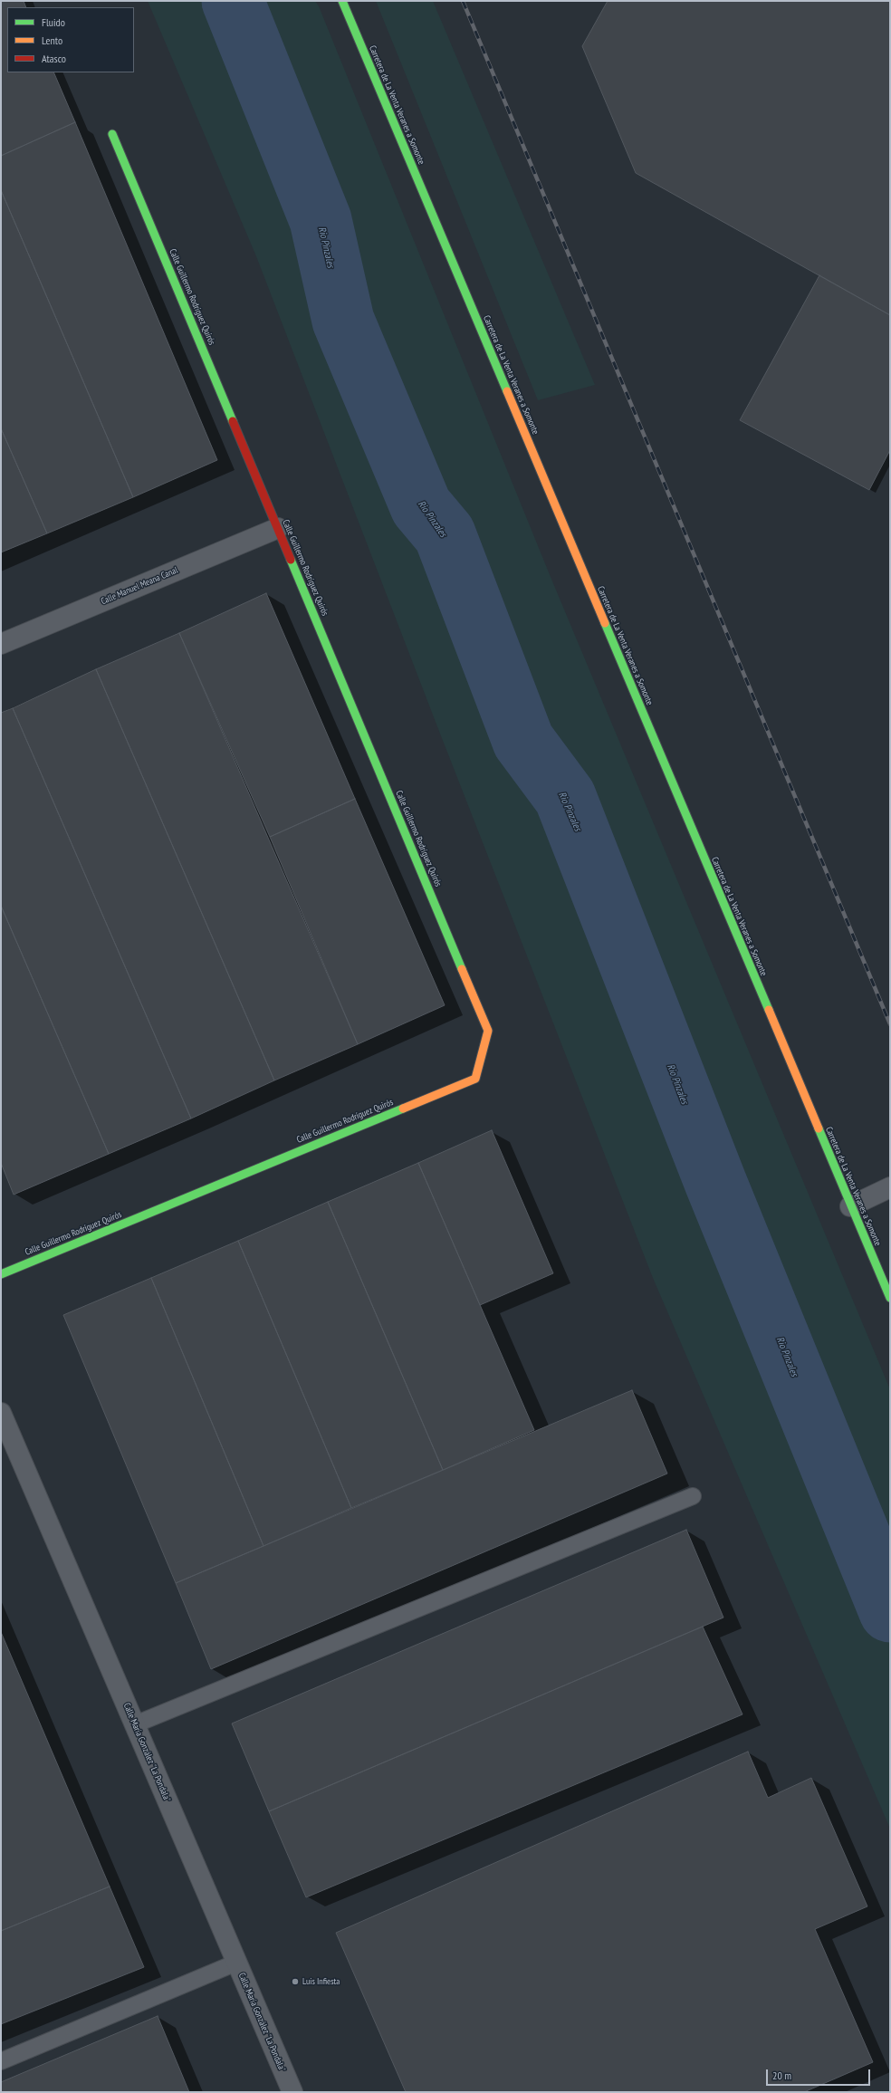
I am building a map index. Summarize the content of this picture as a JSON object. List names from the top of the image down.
{
  "streets": {
    "street": [
      "Carretera de La Venta Veranes a Somonte",
      "Calle Guillermo Rodríguez Quirós",
      "Calle Manuel Meana Canal",
      "Calle María González \"La Pondala\""
    ]
  },
  "crossings": [
    ["Calle Guillermo Rodríguez Quirós", "Calle Manuel Meana Canal"]
  ],
  "water": ["Rio Pinzales"],
  "places": ["Luis Infiesta"],
  "legend": ["Fluido", "Lento", "Atasco"],
  "scale_bar": "20 m"
}
